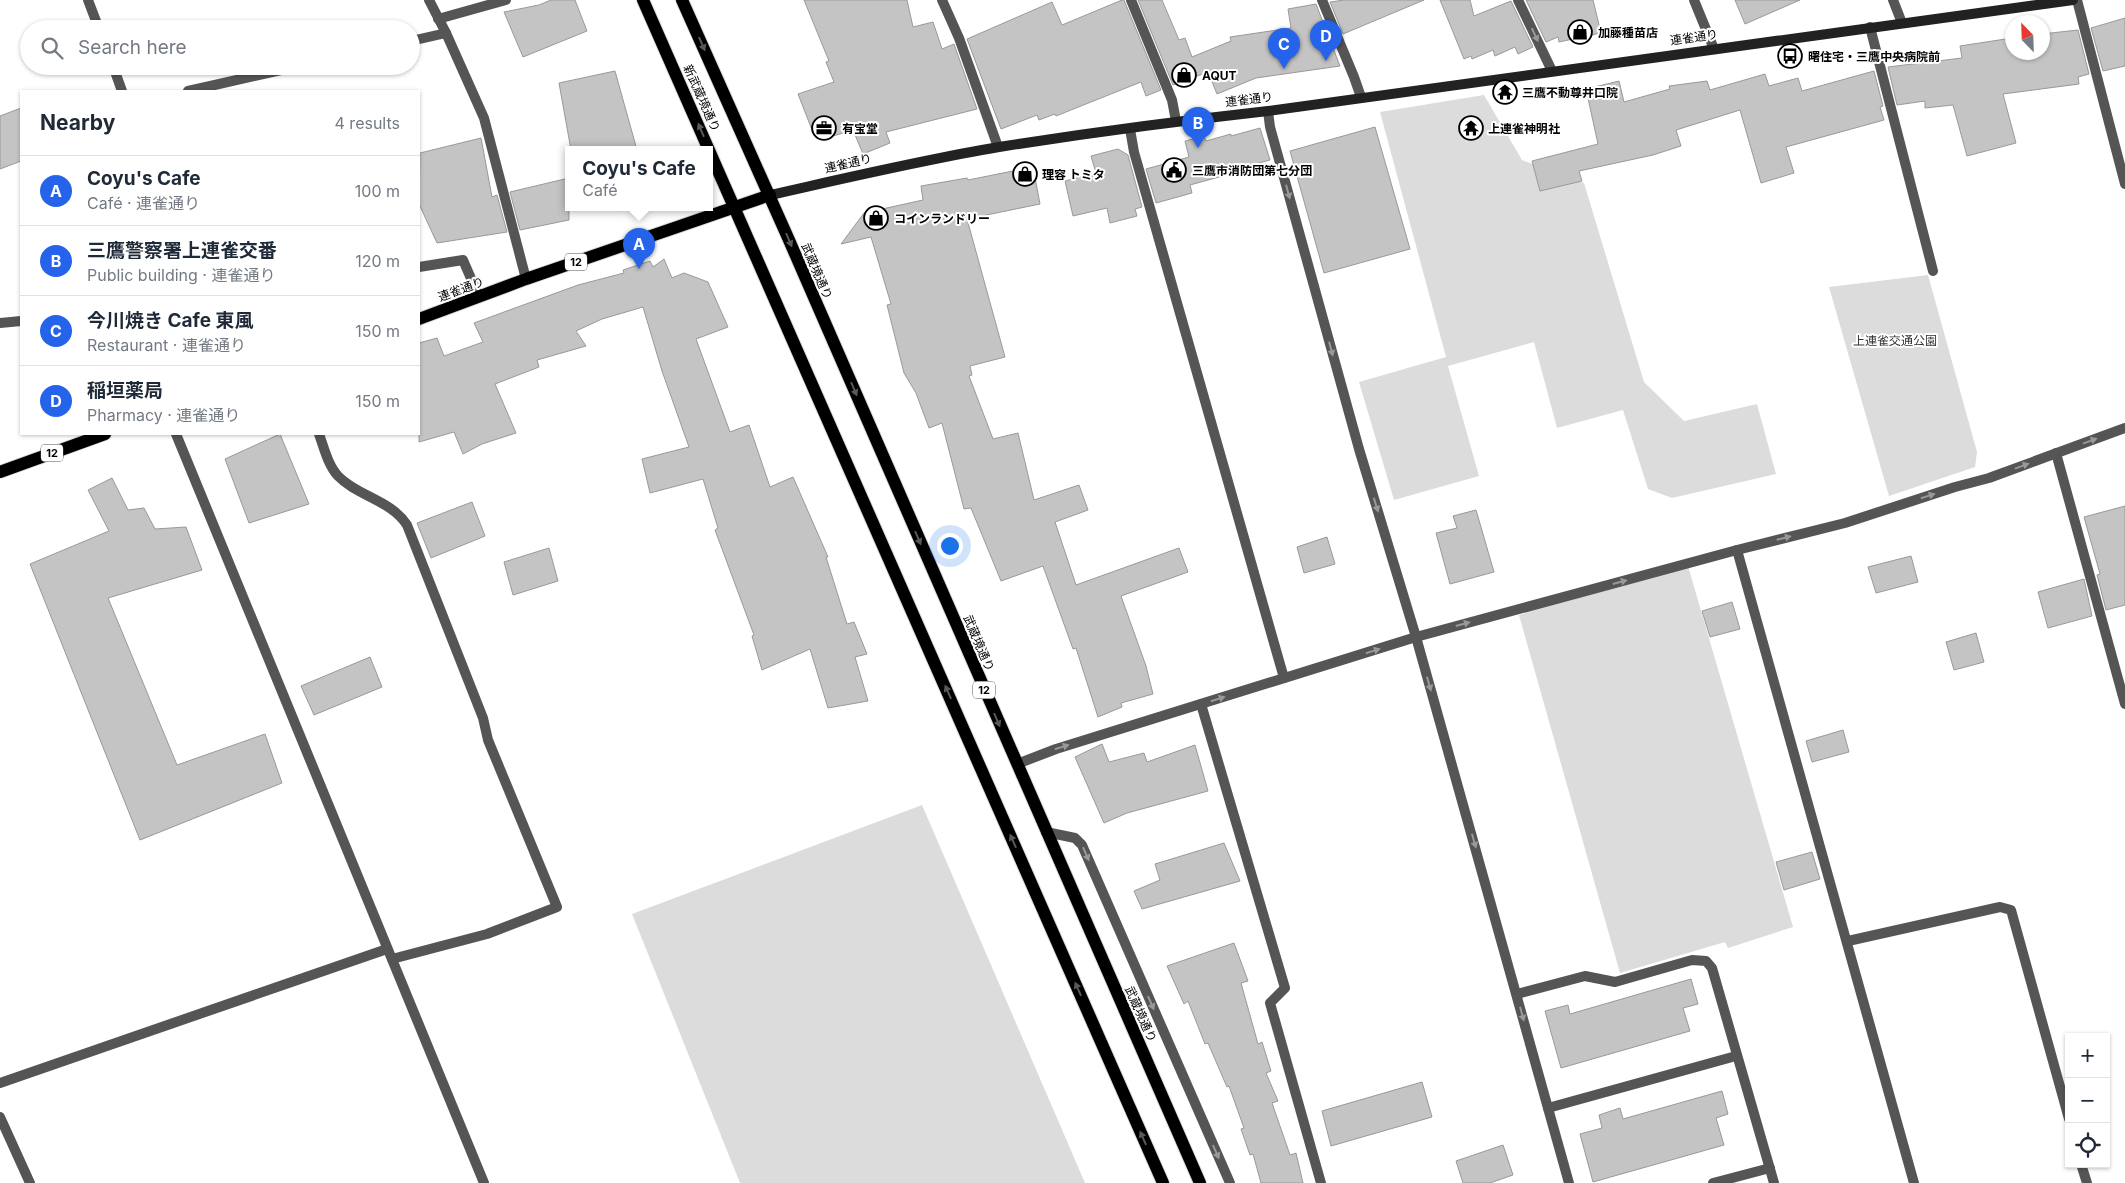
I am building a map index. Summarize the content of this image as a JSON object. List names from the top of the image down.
{
  "streets": {
    "main road": [
      "連雀通り",
      "新武蔵境通り",
      "12",
      "武蔵境通り"
    ]
  },
  "crossings": [
    ["連雀通り", "新武蔵境通り"],
    ["連雀通り", "武蔵境通り"],
    ["新武蔵境通り", "武蔵境通り"]
  ],
  "parks": ["上連雀交通公園"],
  "places": {
    "shop": [
      "加藤種苗店",
      "AQUT",
      "理容 トミタ",
      "コインランドリー"
    ],
    "bus stop": ["曙住宅・三鷹中央病院前"],
    "temple": ["三鷹不動尊井口院", "上連雀神明社"],
    "office": ["有宝堂"],
    "public building": ["三鷹市消防団第七分団"]
  },
  "north": "top left",
  "page": {
    "pins": [
      "D",
      "C",
      "B",
      "A"
    ],
    "search": "Search here",
    "heading": ["Nearby", "4 results"],
    "popup": ["Coyu's Cafe", "Café"],
    "list": [
      {
        "mark": "A",
        "name": "Coyu's Cafe",
        "note": "Café · 連雀通り",
        "value": "100 m"
      },
      {
        "mark": "B",
        "name": "三鷹警察署上連雀交番",
        "note": "Public building · 連雀通り",
        "value": "120 m"
      },
      {
        "mark": "C",
        "name": "今川焼き Cafe 東風",
        "note": "Restaurant · 連雀通り",
        "value": "150 m"
      },
      {
        "mark": "D",
        "name": "稲垣薬局",
        "note": "Pharmacy · 連雀通り",
        "value": "150 m"
      }
    ],
    "map_buttons": ["+", "−"]
  }
}
